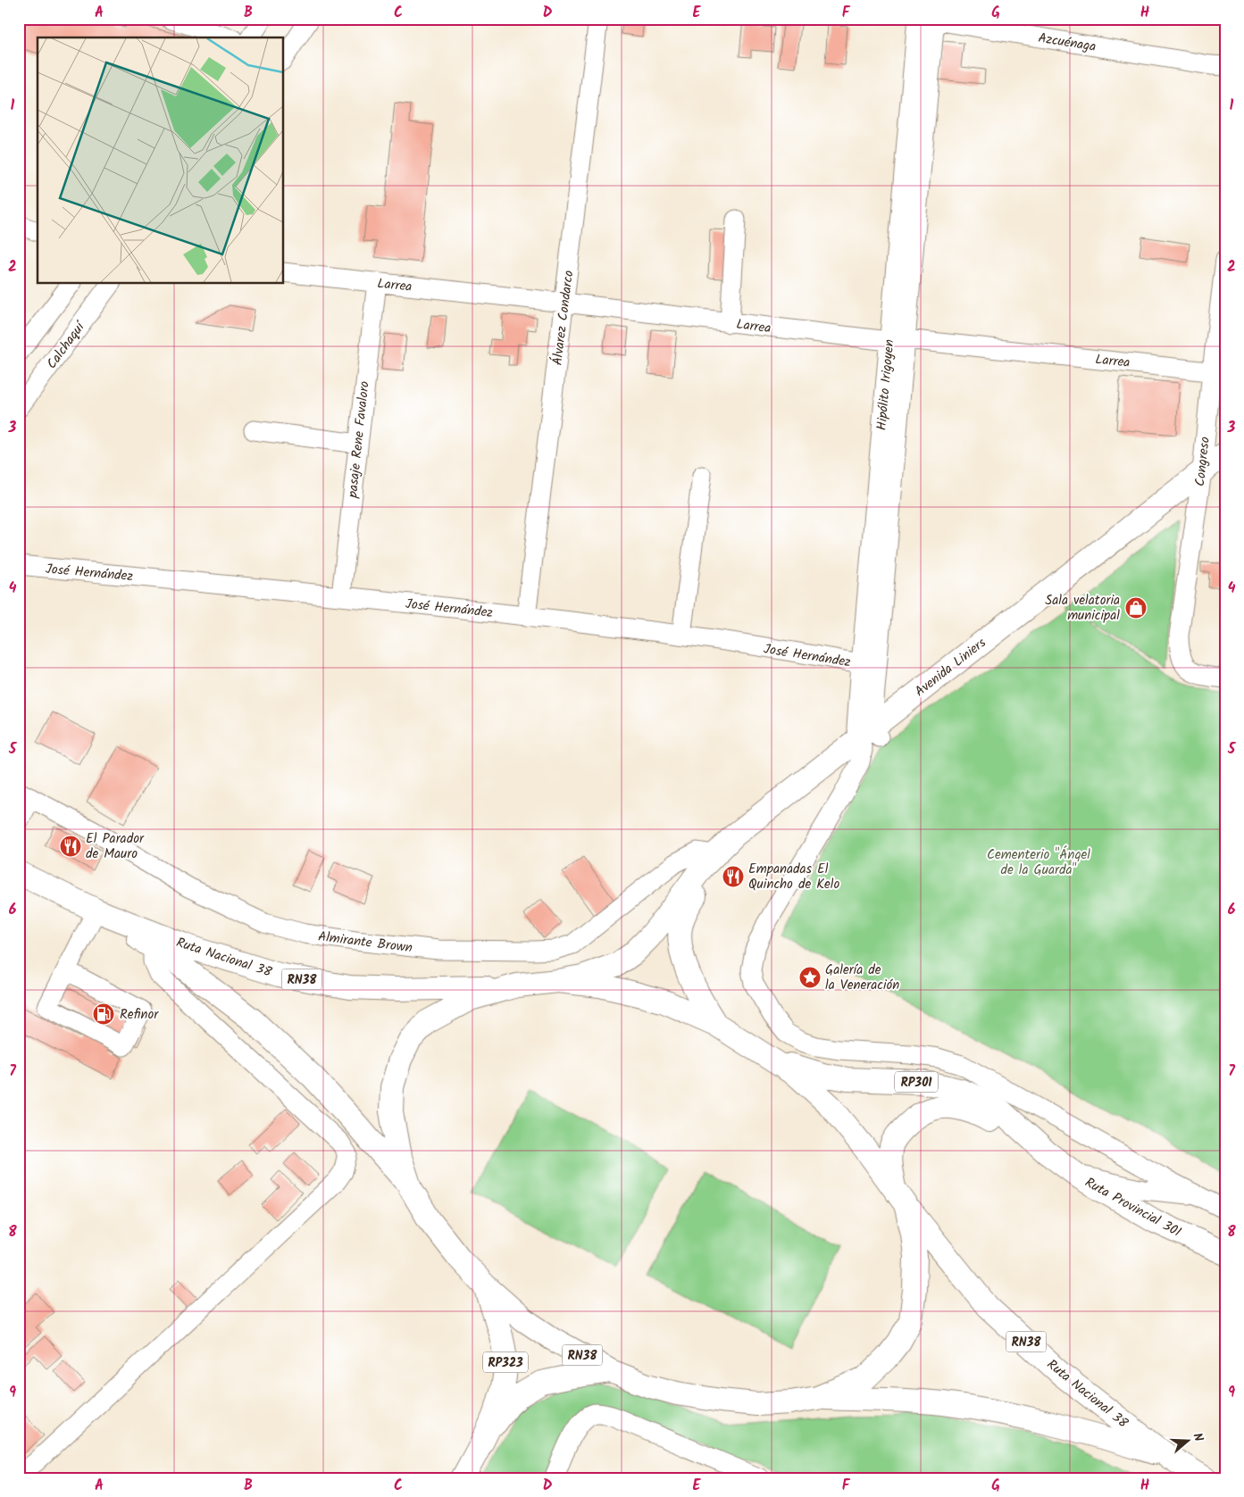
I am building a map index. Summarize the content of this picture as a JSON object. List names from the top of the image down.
{
  "streets": {
    "main road": [
      "Avenida Liniers",
      "Ruta Nacional 38",
      "RN38",
      "RP301",
      "Ruta Provincial 301",
      "RP323"
    ],
    "street": [
      "Azcuénaga",
      "Larrea",
      "Álvarez Condarco",
      "Calchaquí",
      "Hipólito Irigoyen",
      "pasaje Rene Favaloro",
      "Congreso",
      "José Hernández",
      "Almirante Brown"
    ]
  },
  "crossings": [
    ["Azcuénaga", "Hipólito Irigoyen"],
    ["Larrea", "Álvarez Condarco"],
    ["Larrea", "Hipólito Irigoyen"],
    ["Larrea", "pasaje Rene Favaloro"],
    ["Larrea", "Congreso"],
    ["Álvarez Condarco", "José Hernández"],
    ["Hipólito Irigoyen", "José Hernández"],
    ["Hipólito Irigoyen", "Avenida Liniers"],
    ["pasaje Rene Favaloro", "José Hernández"],
    ["Congreso", "Avenida Liniers"],
    ["Avenida Liniers", "Almirante Brown"],
    ["Ruta Nacional 38", "RN38"],
    ["Ruta Nacional 38", "Ruta Provincial 301"],
    ["RN38", "Ruta Provincial 301"],
    ["RN38", "RP323"]
  ],
  "parks": ["Cementerio \"Ángel de la Guarda\""],
  "places": {
    "shop": ["Sala velatoria municipal"],
    "restaurant": ["El Parador de Mauro", "Empanadas El Quincho de Kelo"],
    "place": ["Galería de la Veneración"],
    "fuel station": ["Refinor"]
  },
  "north": "right",
  "grid": {
    "columns": [
      "A",
      "B",
      "C",
      "D",
      "E",
      "F",
      "G",
      "H"
    ],
    "rows": [
      "1",
      "2",
      "3",
      "4",
      "5",
      "6",
      "7",
      "8",
      "9"
    ]
  }
}
